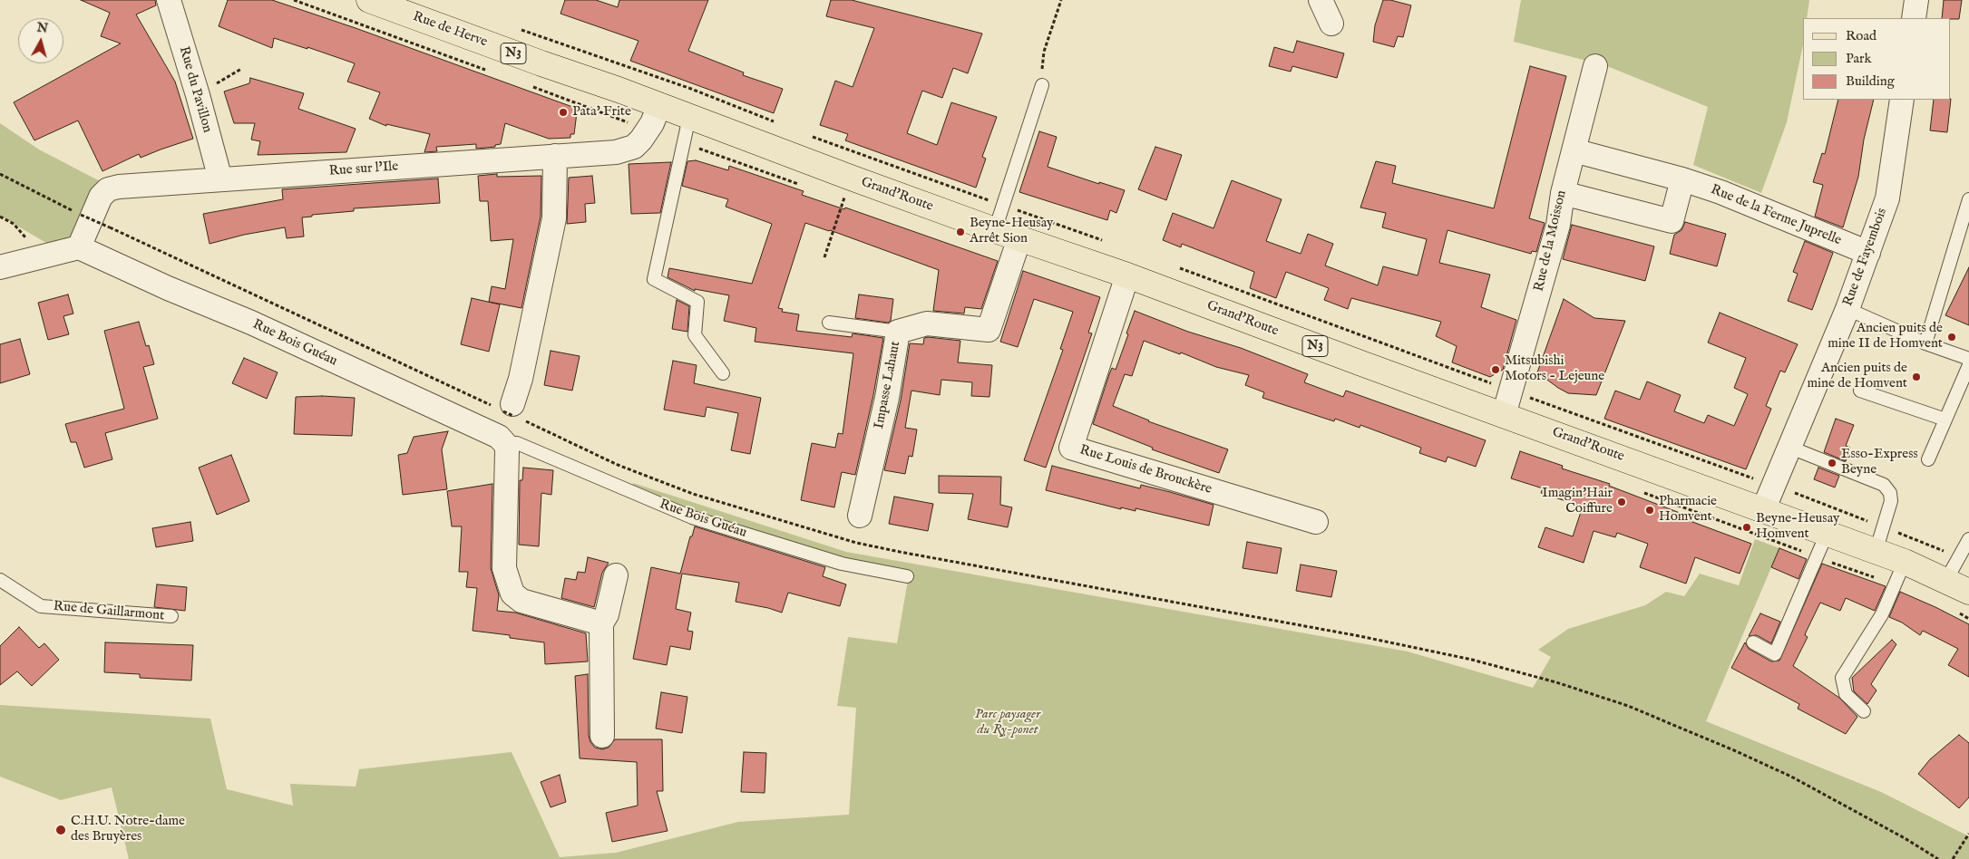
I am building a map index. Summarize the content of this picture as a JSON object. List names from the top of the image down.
{
  "streets": {
    "main road": ["Rue de Herve", "N3", "Grand'Route"],
    "street": [
      "Rue du Pavillon",
      "Rue sur l'Ile",
      "Rue de la Ferme Juprelle",
      "Rue de la Moisson",
      "Rue de Fayembois",
      "Rue Bois Guéau",
      "Impasse Lahaut",
      "Rue Louis de Brouckère"
    ],
    "lane": ["Rue de Gaillarmont"]
  },
  "crossings": [
    ["Rue de Herve", "Rue sur l'Ile"],
    ["Rue de Herve", "Grand'Route"],
    ["Rue du Pavillon", "Rue sur l'Ile"],
    ["Rue sur l'Ile", "Grand'Route"],
    ["Rue sur l'Ile", "Rue Bois Guéau"],
    ["Grand'Route", "Rue de la Moisson"],
    ["Grand'Route", "Rue de Fayembois"],
    ["Grand'Route", "Impasse Lahaut"],
    ["Grand'Route", "Rue Louis de Brouckère"],
    ["Rue de la Ferme Juprelle", "Rue de la Moisson"],
    ["Rue de la Ferme Juprelle", "Rue de Fayembois"]
  ],
  "parks": ["Parc paysager du Ry-ponet"],
  "places": [
    "Pata' Frite",
    "Beyne-Heusay Arrêt Sion",
    "Ancien puits de mine II de Homvent",
    "Mitsubishi Motors - Lejeune",
    "Ancien puits de mine de Homvent",
    "Esso-Express Beyne",
    "Imagin'Hair Coiffure",
    "Pharmacie Homvent",
    "Beyne-Heusay Homvent",
    "C.H.U. Notre-dame des Bruyères"
  ],
  "legend": ["Road", "Park", "Building"],
  "north": "top"
}
